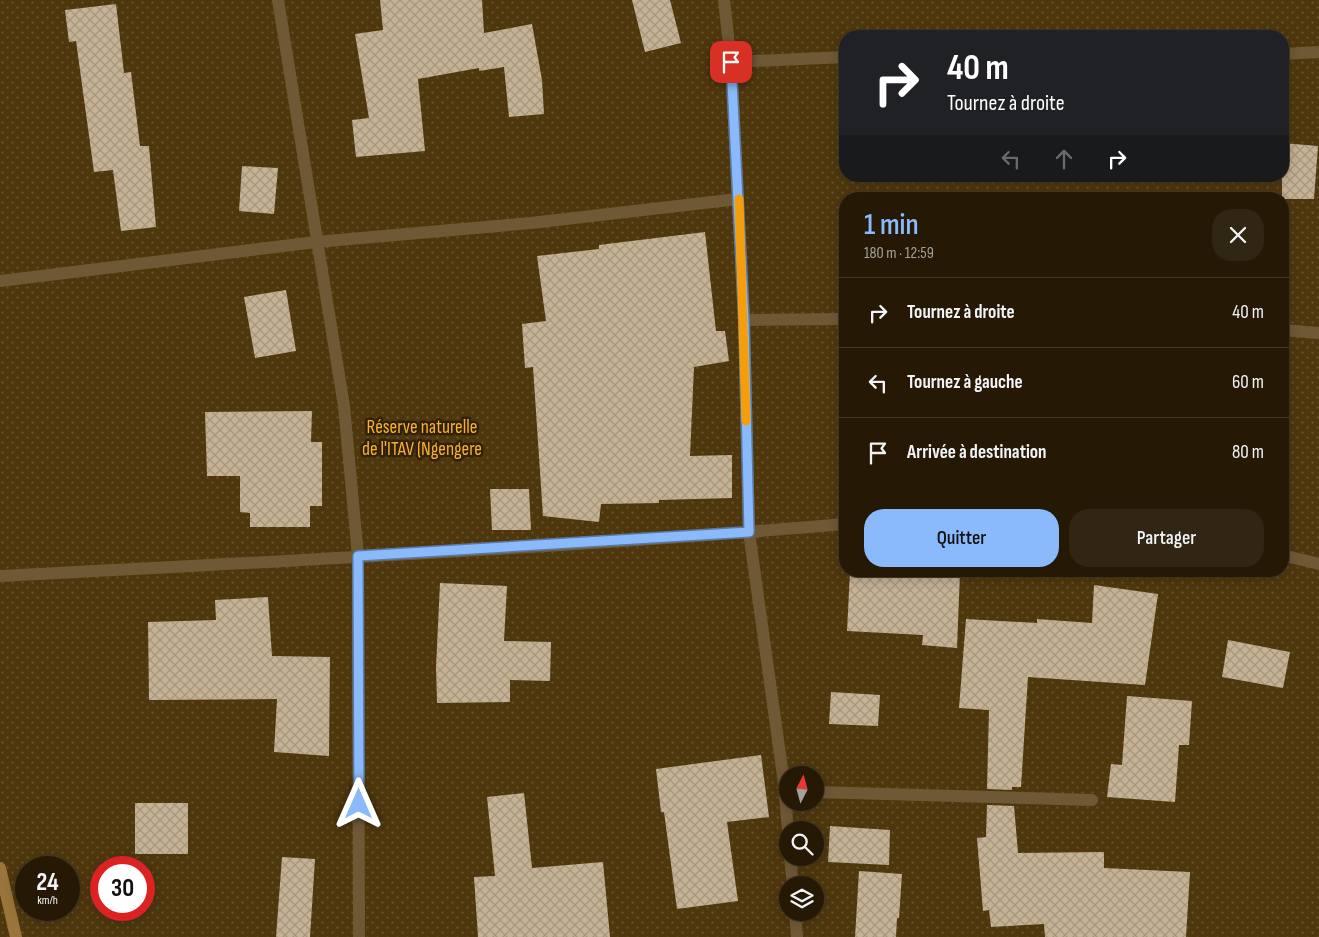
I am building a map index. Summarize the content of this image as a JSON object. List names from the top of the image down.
{
  "parks": ["Réserve naturelle de l'ITAV (Ngengere"],
  "north": "top",
  "page": {
    "turn": ["40 m", "Tournez à droite"],
    "heading": ["1 min", "180 m · 12:59"],
    "list": [
      {
        "name": "Tournez à droite",
        "value": "40 m"
      },
      {
        "name": "Tournez à gauche",
        "value": "60 m"
      },
      {
        "name": "Arrivée à destination",
        "value": "80 m"
      }
    ],
    "buttons": ["Quitter", "Partager"],
    "speed": "24 km/h",
    "limit": "30"
  }
}
